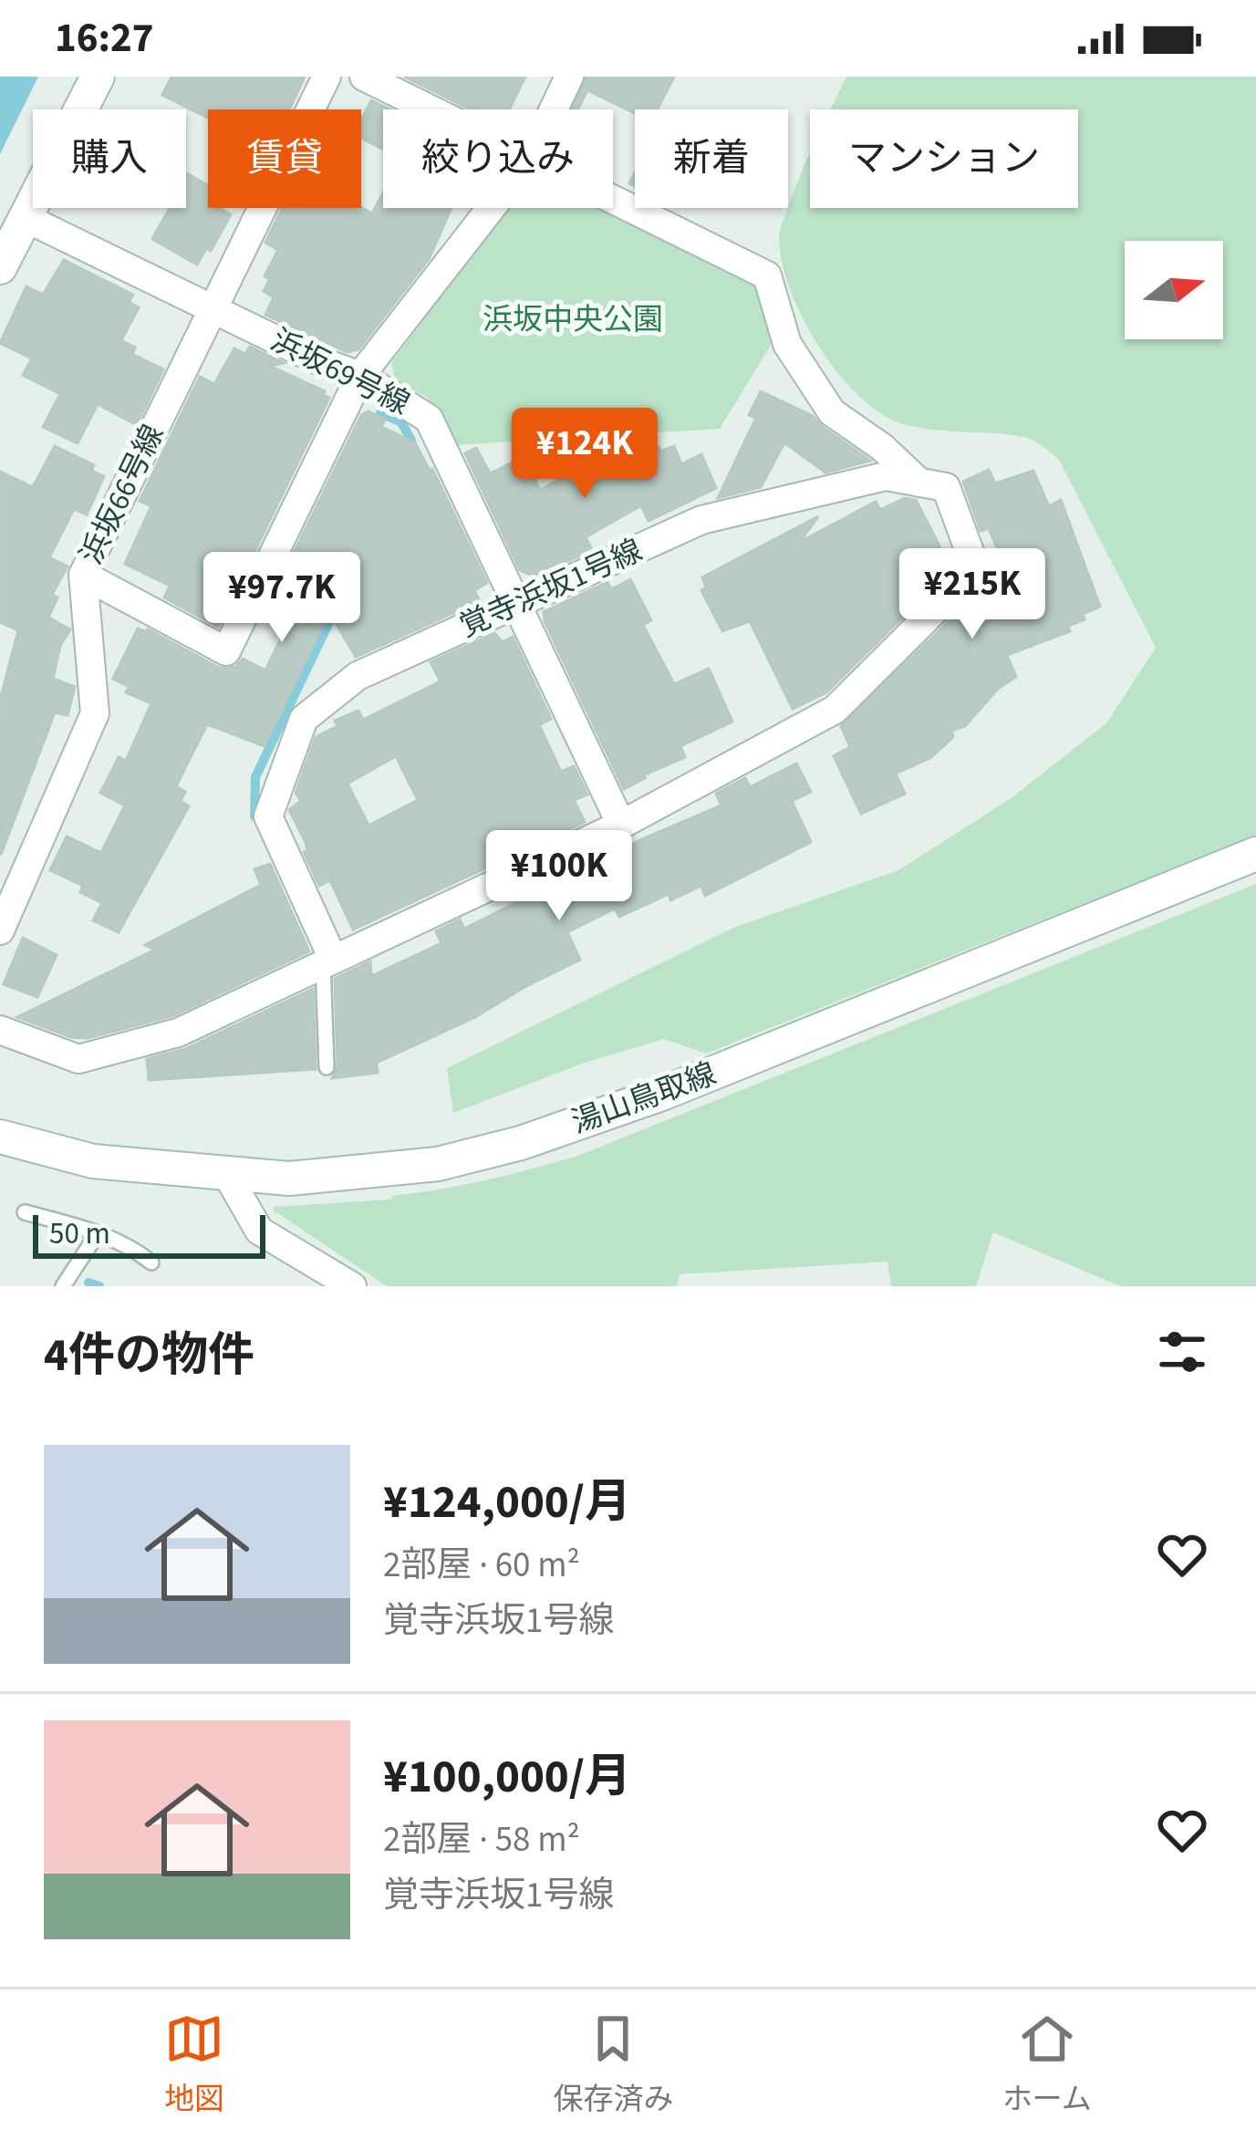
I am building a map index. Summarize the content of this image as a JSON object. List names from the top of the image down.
{
  "streets": {
    "main road": ["湯山鳥取線"],
    "street": ["浜坂69号線", "浜坂66号線", "覚寺浜坂1号線"]
  },
  "crossings": [
    ["浜坂69号線", "浜坂66号線"],
    ["浜坂69号線", "覚寺浜坂1号線"]
  ],
  "parks": ["浜坂中央公園"],
  "scale_bar": "50 m",
  "north": "right",
  "page": {
    "status": "16:27",
    "chip": [
      "購入",
      "賃貸",
      "絞り込み",
      "新着",
      "マンション"
    ],
    "price": [
      "¥124K",
      "¥215K",
      "¥97.7K",
      "¥100K"
    ],
    "scale": "50 m",
    "heading": "4件の物件",
    "list": [
      {
        "name": "¥124,000/月",
        "note": "2部屋 · 60 m² · 覚寺浜坂1号線"
      },
      {
        "name": "¥100,000/月",
        "note": "2部屋 · 58 m² · 覚寺浜坂1号線"
      }
    ],
    "tabs": ["地図", "保存済み", "ホーム"]
  }
}
